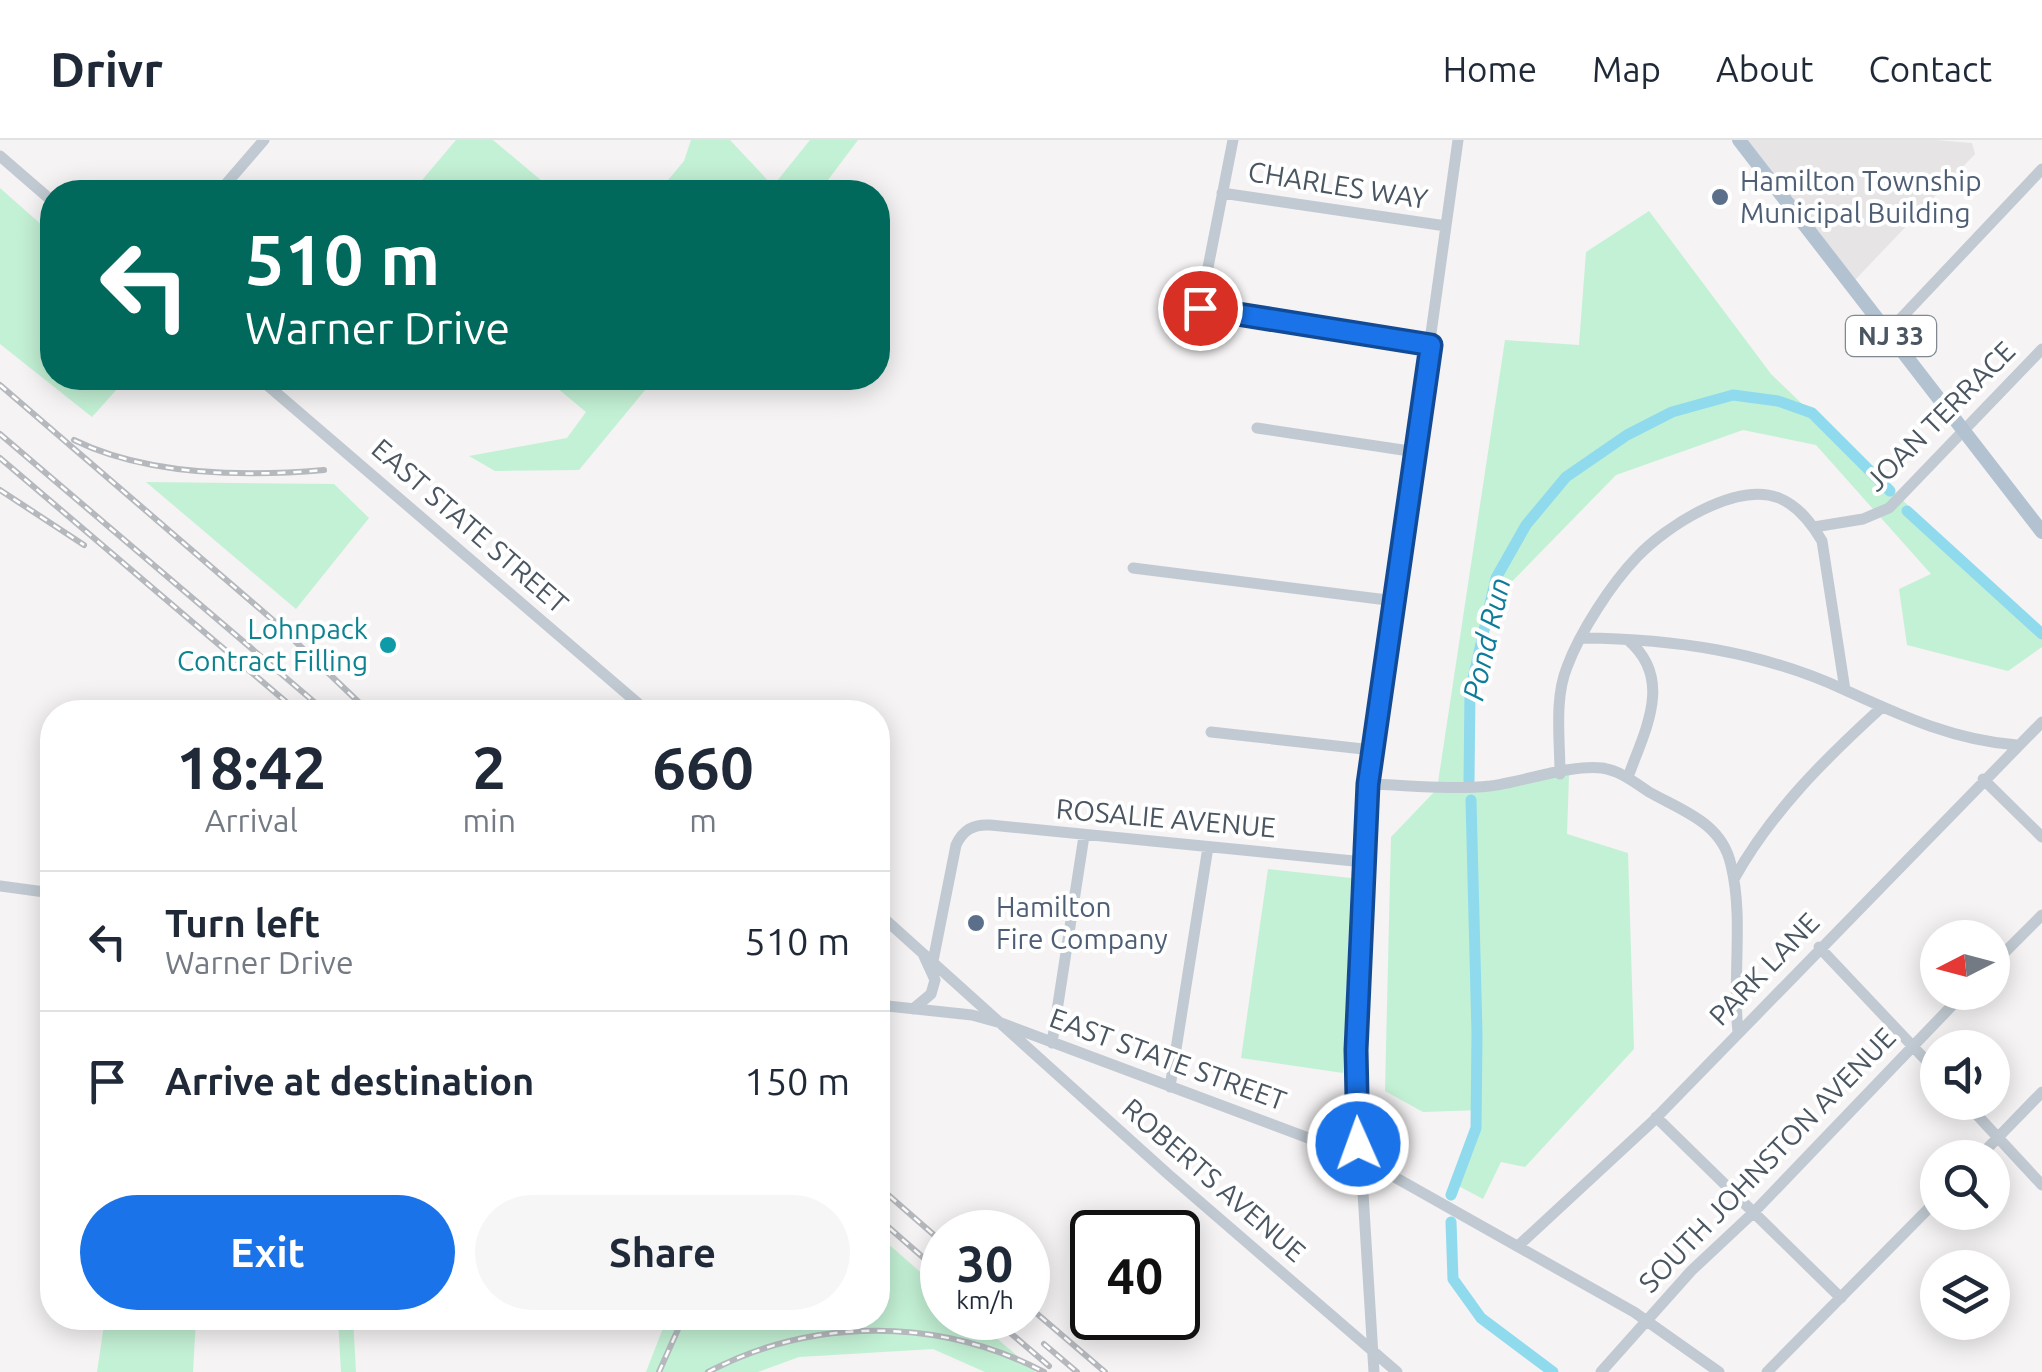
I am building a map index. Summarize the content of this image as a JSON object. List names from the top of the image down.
{
  "streets": {
    "main road": ["NJ 33"],
    "street": [
      "CHARLES WAY",
      "JOAN TERRACE",
      "EAST STATE STREET",
      "ROSALIE AVENUE",
      "PARK LANE",
      "SOUTH JOHNSTON AVENUE",
      "ROBERTS AVENUE"
    ]
  },
  "crossings": [
    ["NJ 33", "JOAN TERRACE"],
    ["EAST STATE STREET", "ROSALIE AVENUE"],
    ["EAST STATE STREET", "PARK LANE"],
    ["EAST STATE STREET", "SOUTH JOHNSTON AVENUE"],
    ["EAST STATE STREET", "ROBERTS AVENUE"]
  ],
  "water": ["Pond Run"],
  "places": ["Hamilton Township Municipal Building", "Lohnpack Contract Filling", "Hamilton Fire Company"],
  "north": "left",
  "page": {
    "header": "Drivr",
    "nav": [
      "Home",
      "Map",
      "About",
      "Contact"
    ],
    "turn": ["510 m", "Warner Drive"],
    "eta": [
      "18:42",
      "Arrival",
      "2",
      "min",
      "660",
      "m"
    ],
    "list": [
      {
        "name": "Turn left",
        "note": "Warner Drive",
        "value": "510 m"
      },
      {
        "name": "Arrive at destination",
        "value": "150 m"
      }
    ],
    "buttons": ["Exit", "Share"],
    "speed": "30 km/h",
    "limit": "40"
  }
}
